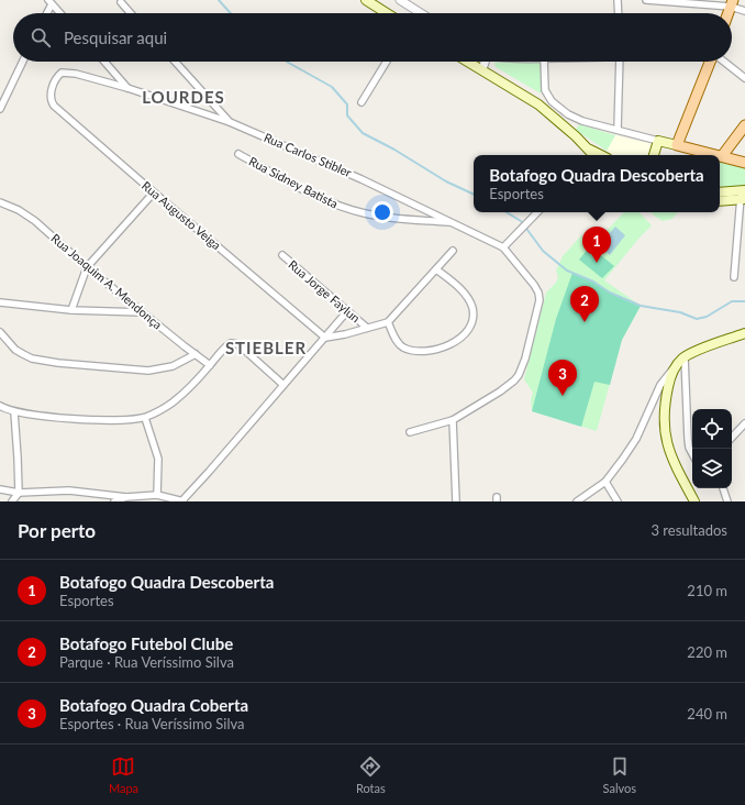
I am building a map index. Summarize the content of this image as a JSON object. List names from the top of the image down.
{
  "streets": {
    "street": [
      "Rua Carlos Stibler",
      "Rua Sidney Batista",
      "Rua Augusto Veiga",
      "Rua Joaquim A. Mendonça",
      "Rua Jorge Faylun"
    ]
  },
  "crossings": [
    ["Rua Carlos Stibler", "Rua Sidney Batista"]
  ],
  "districts": ["LOURDES", "STIEBLER"],
  "page": {
    "search": "Pesquisar aqui",
    "popup": ["Botafogo Quadra Descoberta", "Esportes"],
    "pins": ["1", "2", "3"],
    "heading": ["Por perto", "3 resultados"],
    "list": [
      {
        "mark": "1",
        "name": "Botafogo Quadra Descoberta",
        "note": "Esportes",
        "value": "210 m"
      },
      {
        "mark": "2",
        "name": "Botafogo Futebol Clube",
        "note": "Parque · Rua Veríssimo Silva",
        "value": "220 m"
      },
      {
        "mark": "3",
        "name": "Botafogo Quadra Coberta",
        "note": "Esportes · Rua Veríssimo Silva",
        "value": "240 m"
      }
    ],
    "nav": ["Mapa", "Rotas", "Salvos"]
  }
}
